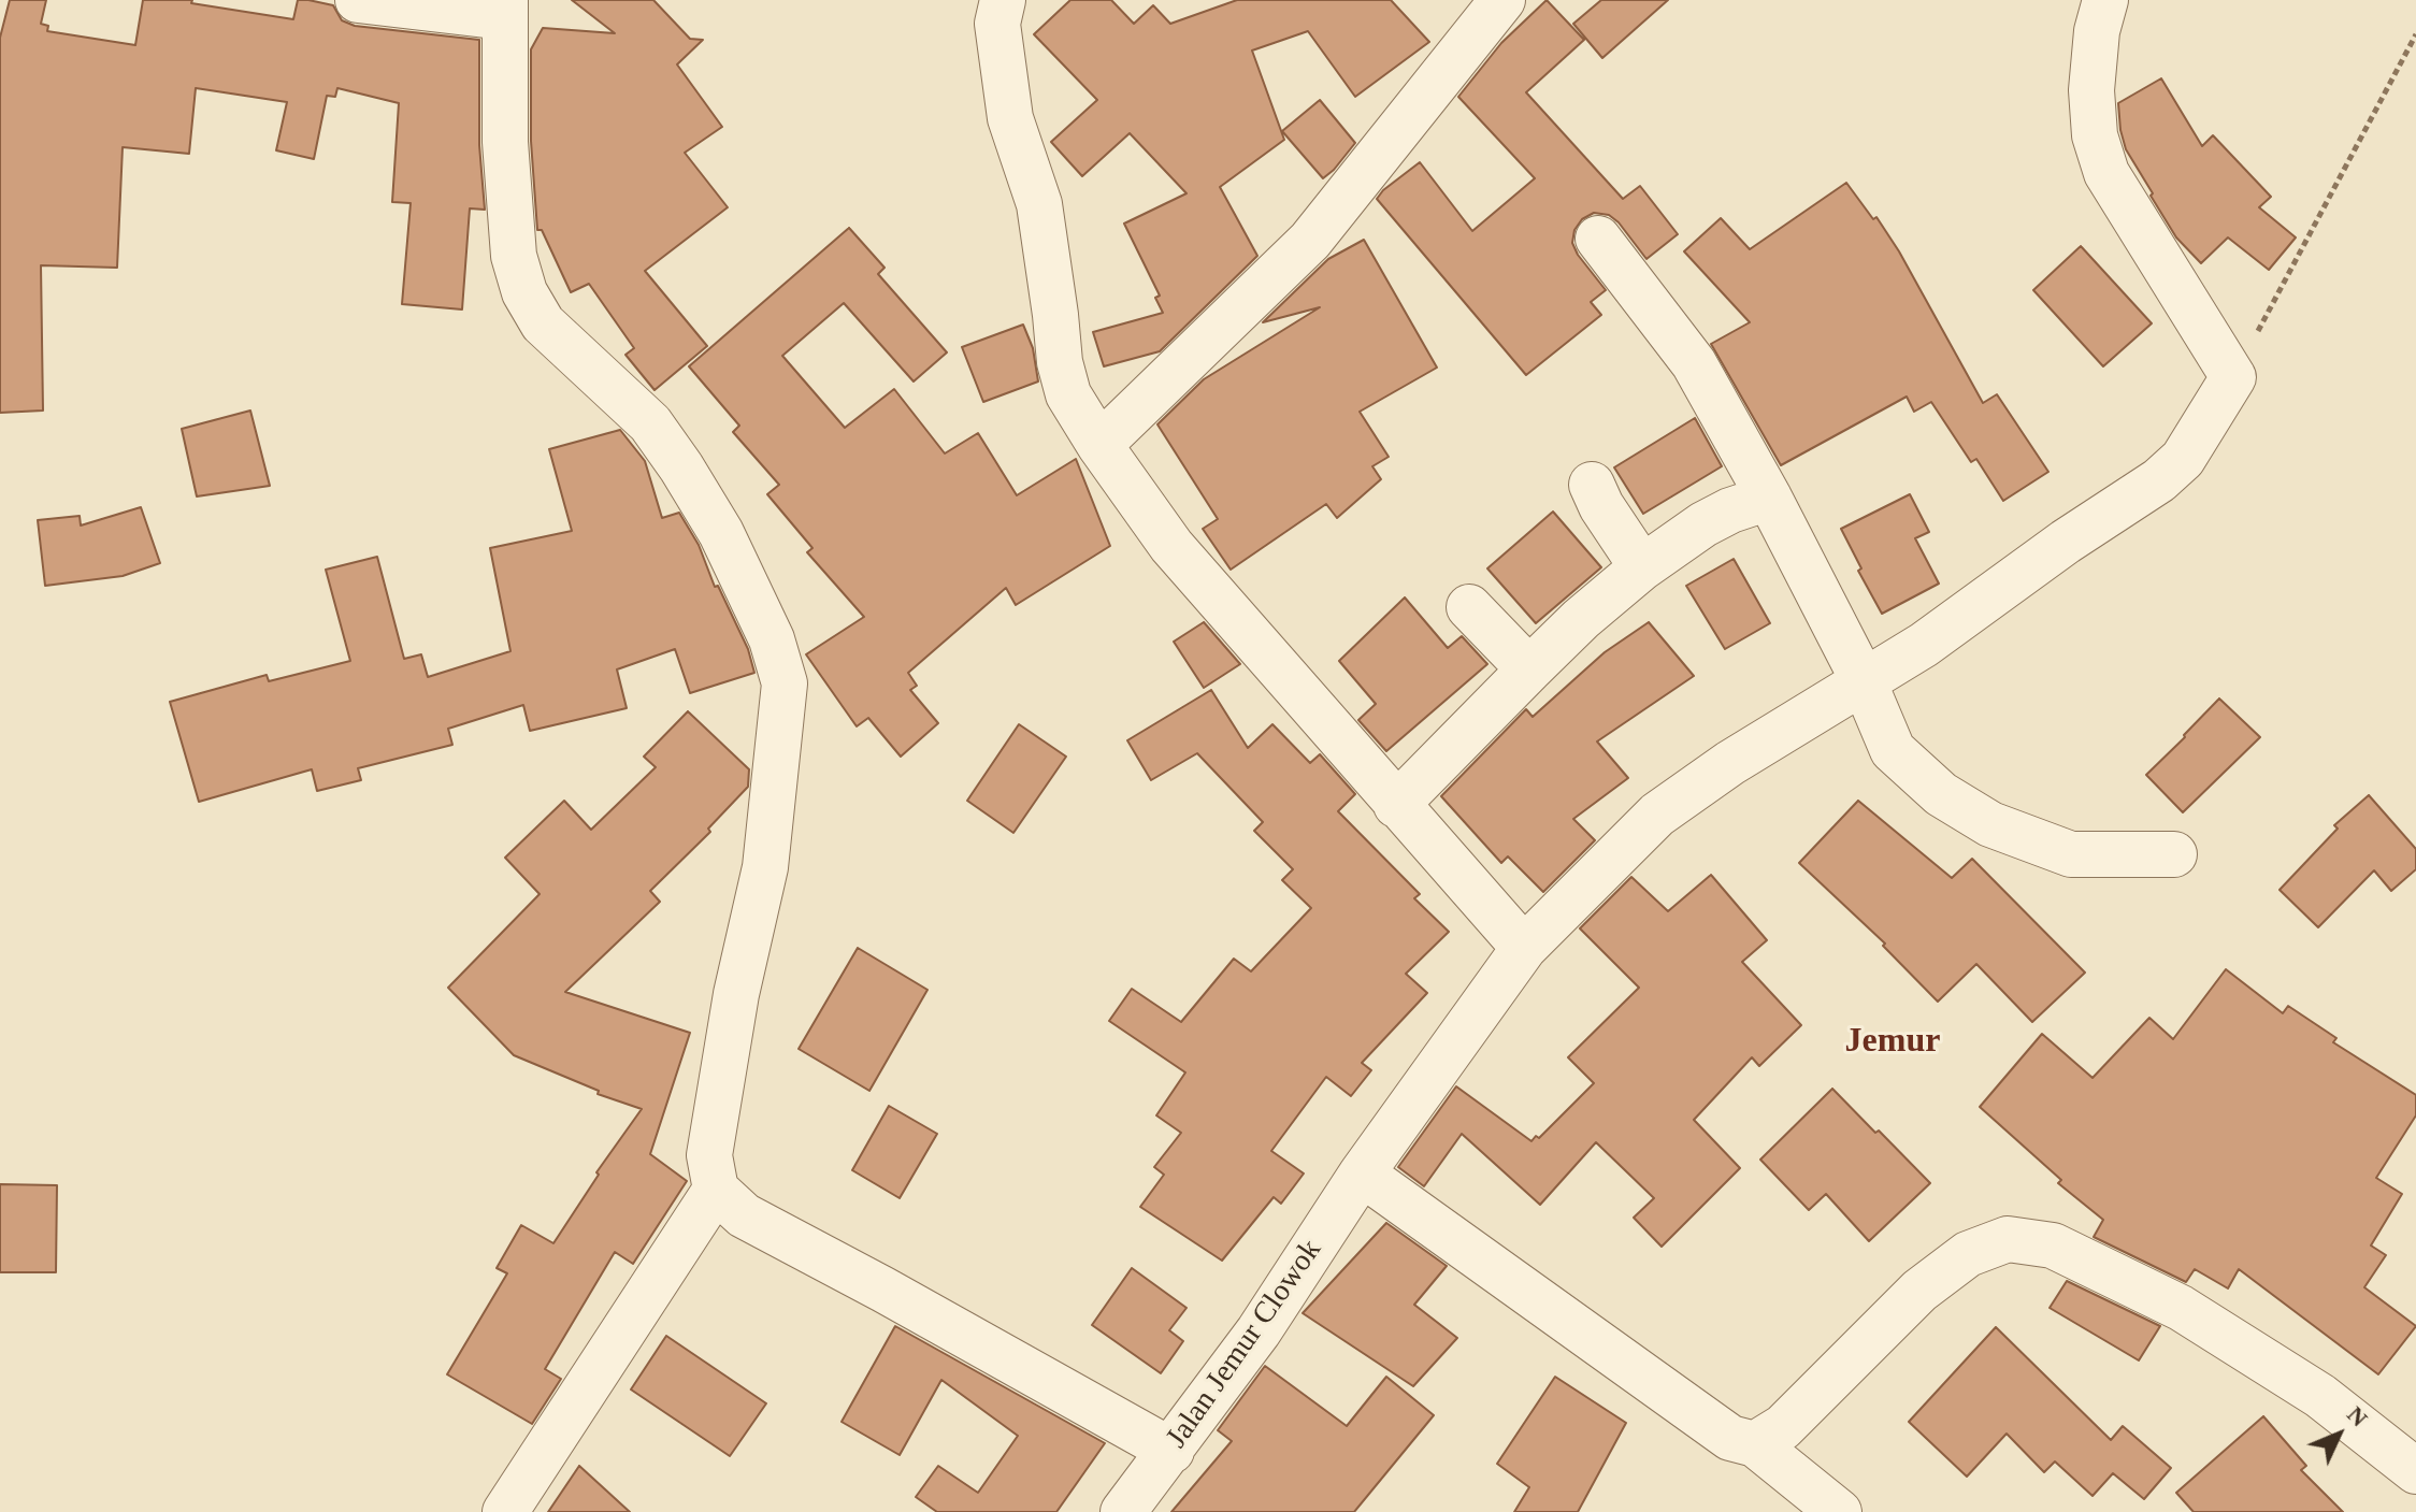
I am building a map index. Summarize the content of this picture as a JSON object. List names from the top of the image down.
{
  "streets": {
    "street": ["Jalan Jemur Clowok"]
  },
  "districts": ["Jemur"],
  "north": "top right"
}
